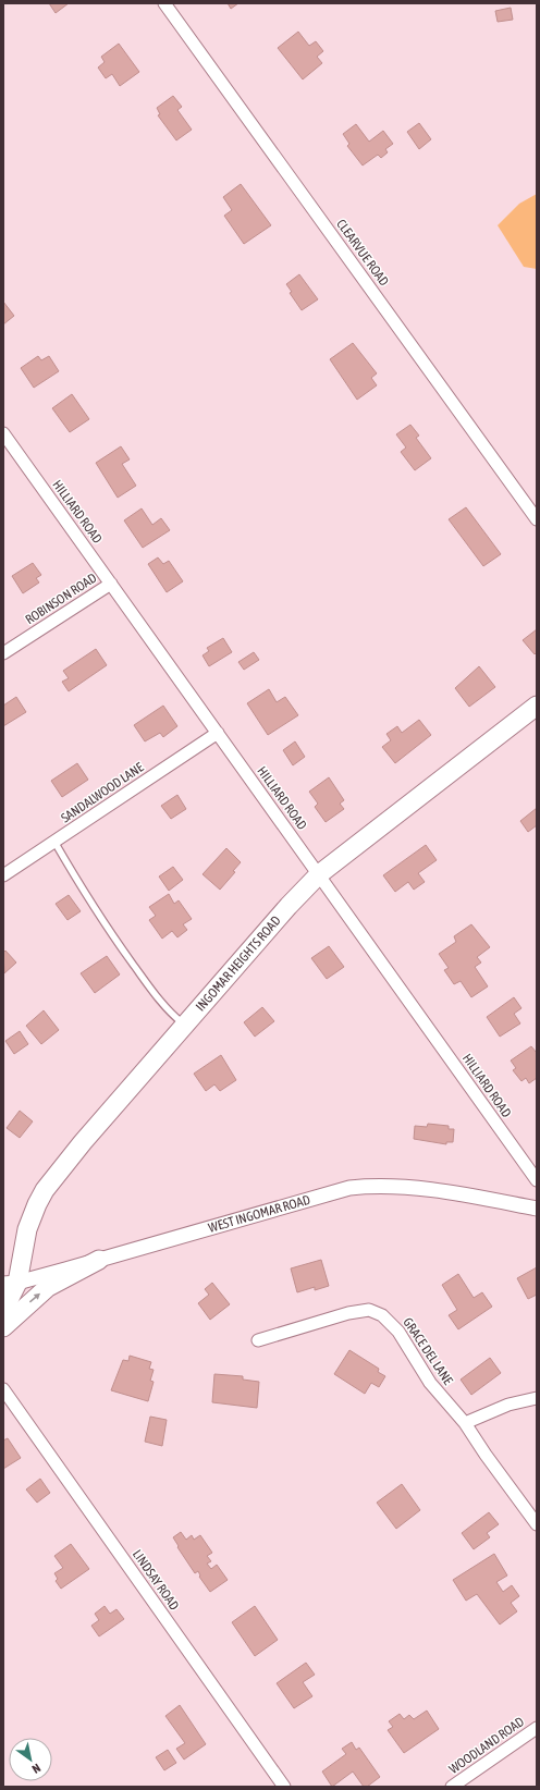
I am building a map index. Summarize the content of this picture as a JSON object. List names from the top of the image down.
{
  "streets": {
    "main road": ["INGOMAR HEIGHTS ROAD"],
    "street": [
      "CLEARVUE ROAD",
      "HILLIARD ROAD",
      "ROBINSON ROAD",
      "SANDALWOOD LANE",
      "WEST INGOMAR ROAD",
      "GRACE DEL LANE",
      "LINDSAY ROAD",
      "WOODLAND ROAD"
    ]
  },
  "crossings": [
    ["HILLIARD ROAD", "ROBINSON ROAD"],
    ["HILLIARD ROAD", "SANDALWOOD LANE"],
    ["HILLIARD ROAD", "INGOMAR HEIGHTS ROAD"],
    ["INGOMAR HEIGHTS ROAD", "WEST INGOMAR ROAD"]
  ],
  "north": "bottom right"
}
